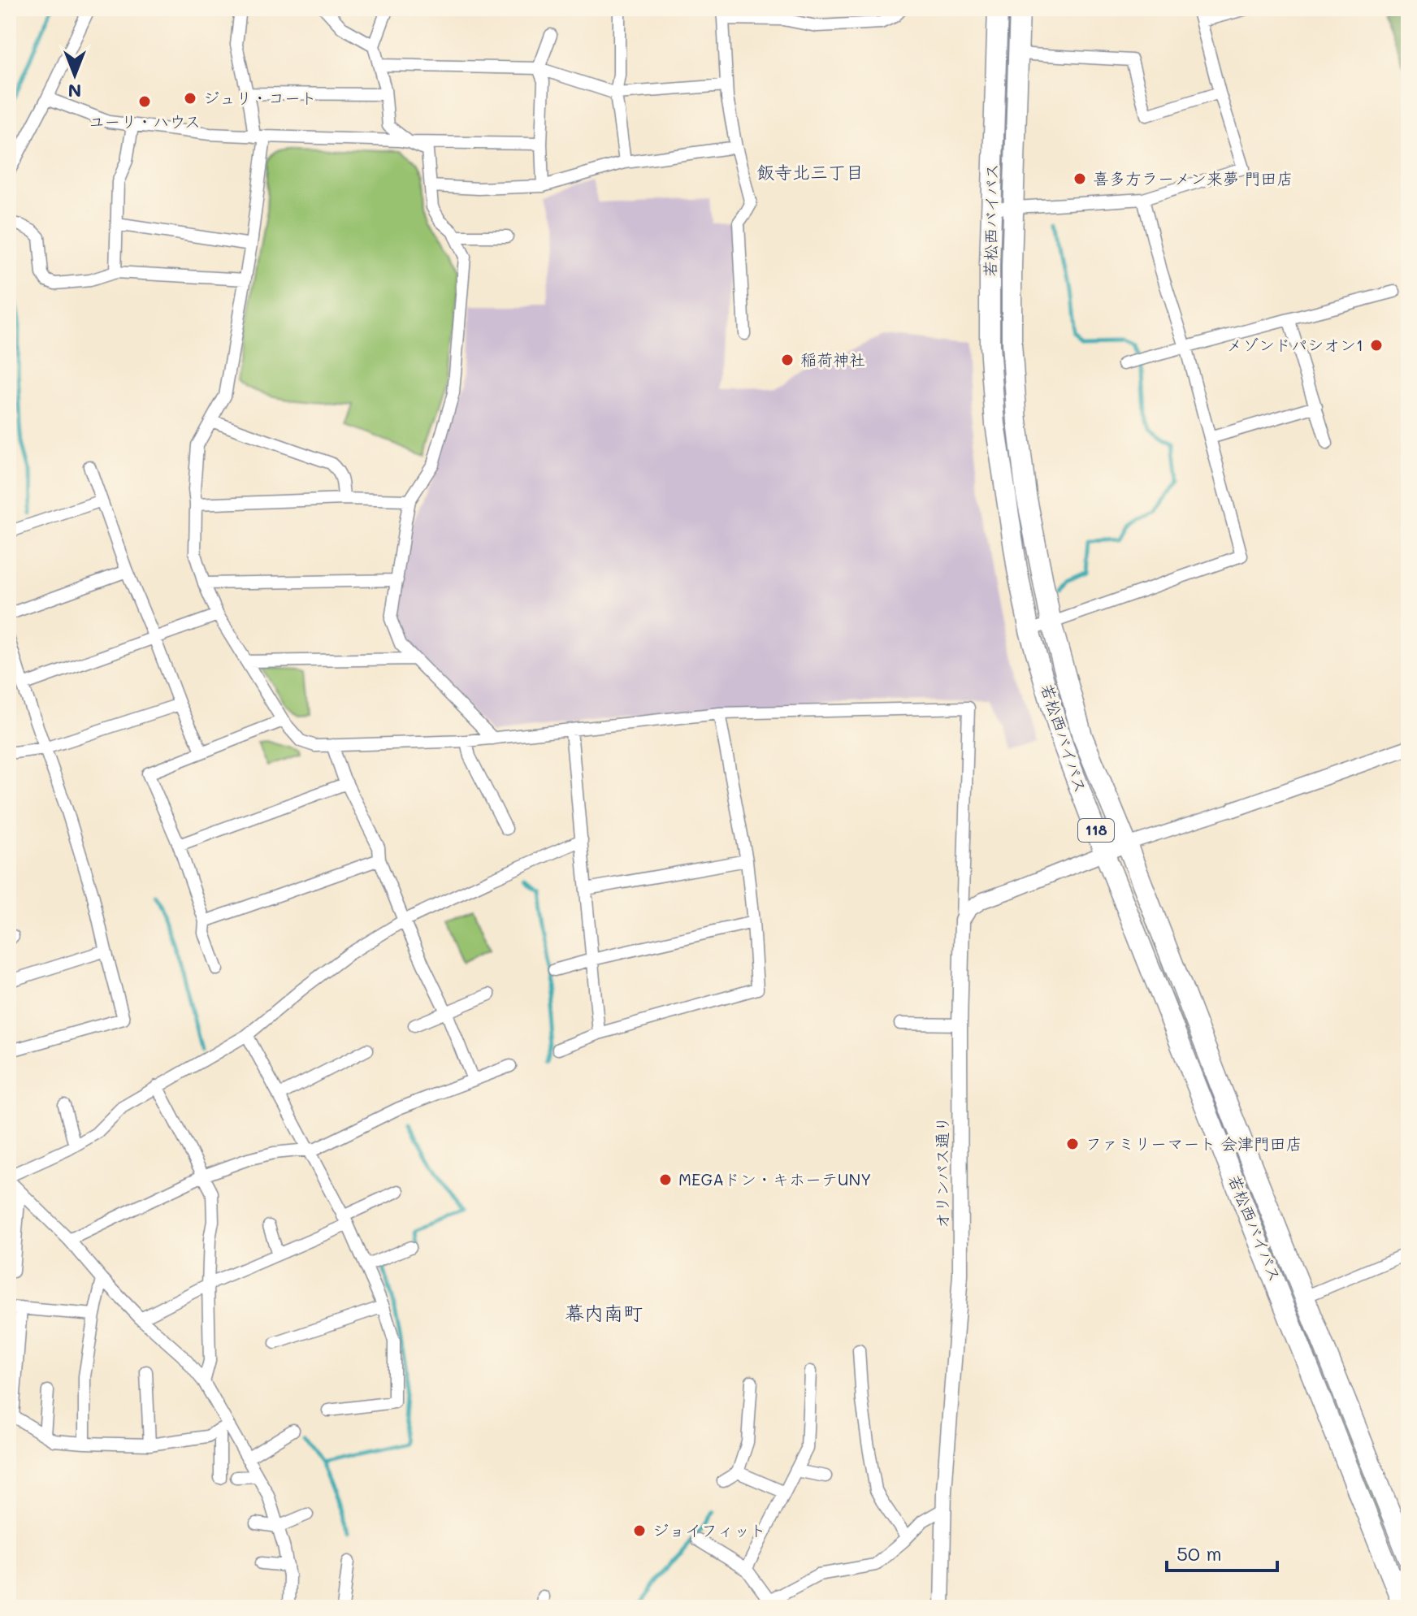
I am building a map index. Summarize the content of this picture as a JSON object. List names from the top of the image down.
{
  "streets": {
    "highway": ["若松西バイパス", "118"],
    "street": ["オリンパス通り"]
  },
  "districts": ["飯寺北三丁目", "幕内南町"],
  "places": [
    "ジュリ・コート",
    "ユーリ・ハウス",
    "喜多方ラーメン来夢 門田店",
    "メゾンドパシオン1",
    "稲荷神社",
    "ファミリーマート 会津門田店",
    "MEGAドン・キホーテUNY",
    "ジョイフィット"
  ],
  "scale_bar": "50 m",
  "north": "bottom"
}
